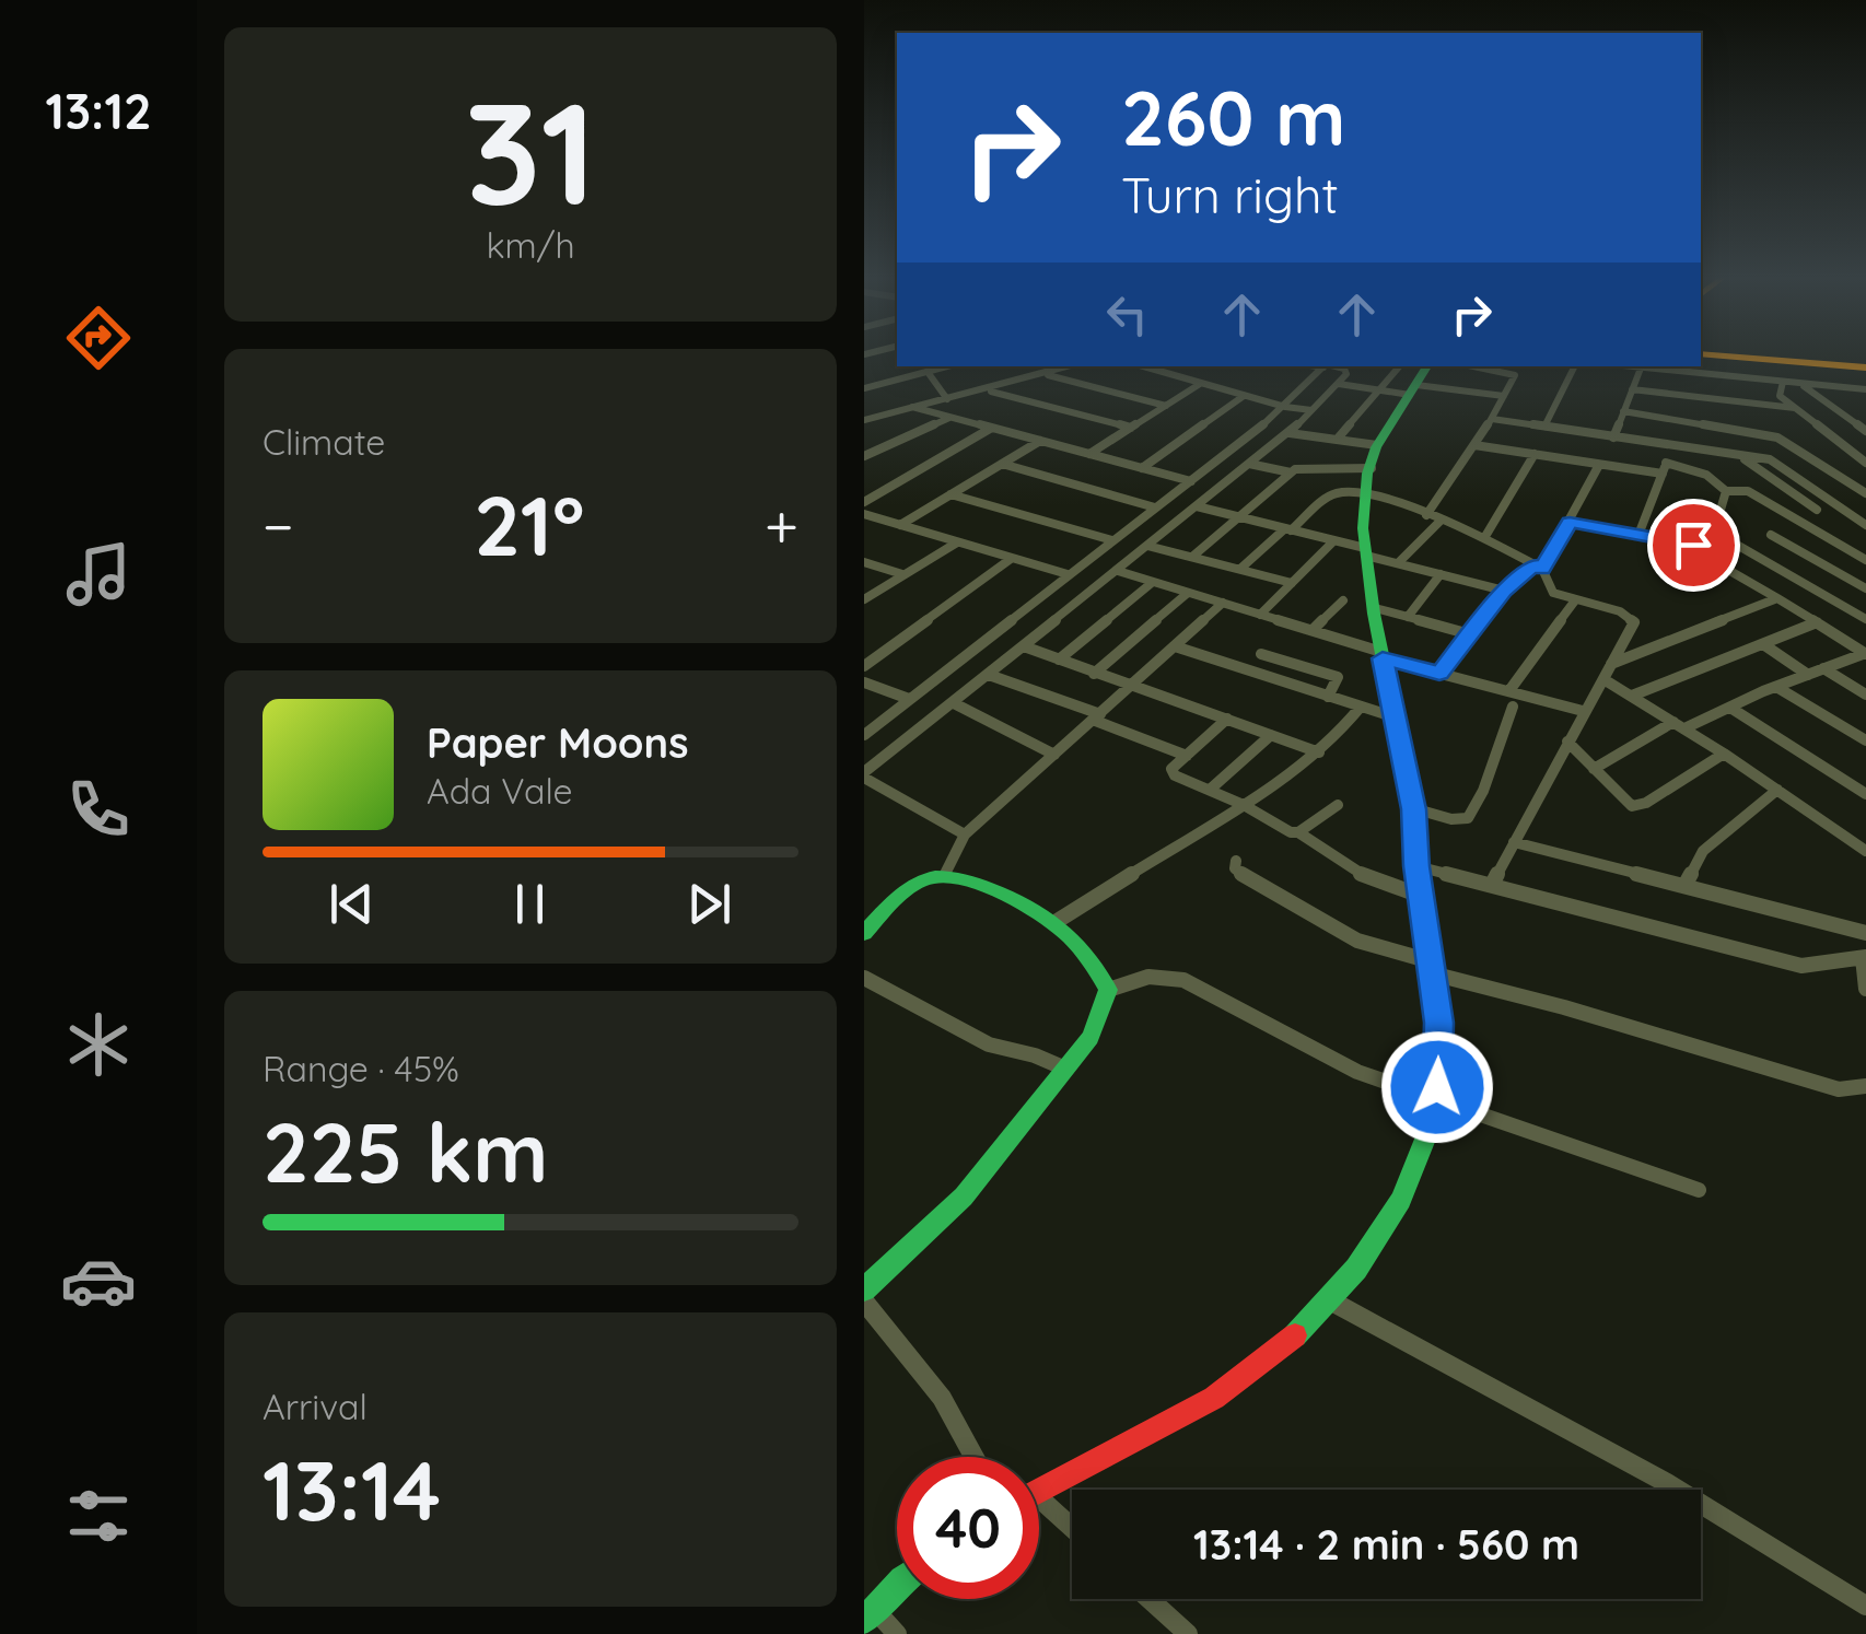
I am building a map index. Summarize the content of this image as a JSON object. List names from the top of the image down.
{
  "page": {
    "tabs": "13:12",
    "tile": [
      ["31", "km/h"],
      "Climate",
      ["Range · 45%", "225 km"],
      ["Arrival", "13:14"]
    ],
    "turn": ["260 m", "Turn right"],
    "heat": ["−", "21°", "+"],
    "song": ["Paper Moons", "Ada Vale"],
    "limit": "40",
    "trip": "13:14 · 2 min · 560 m"
  }
}
